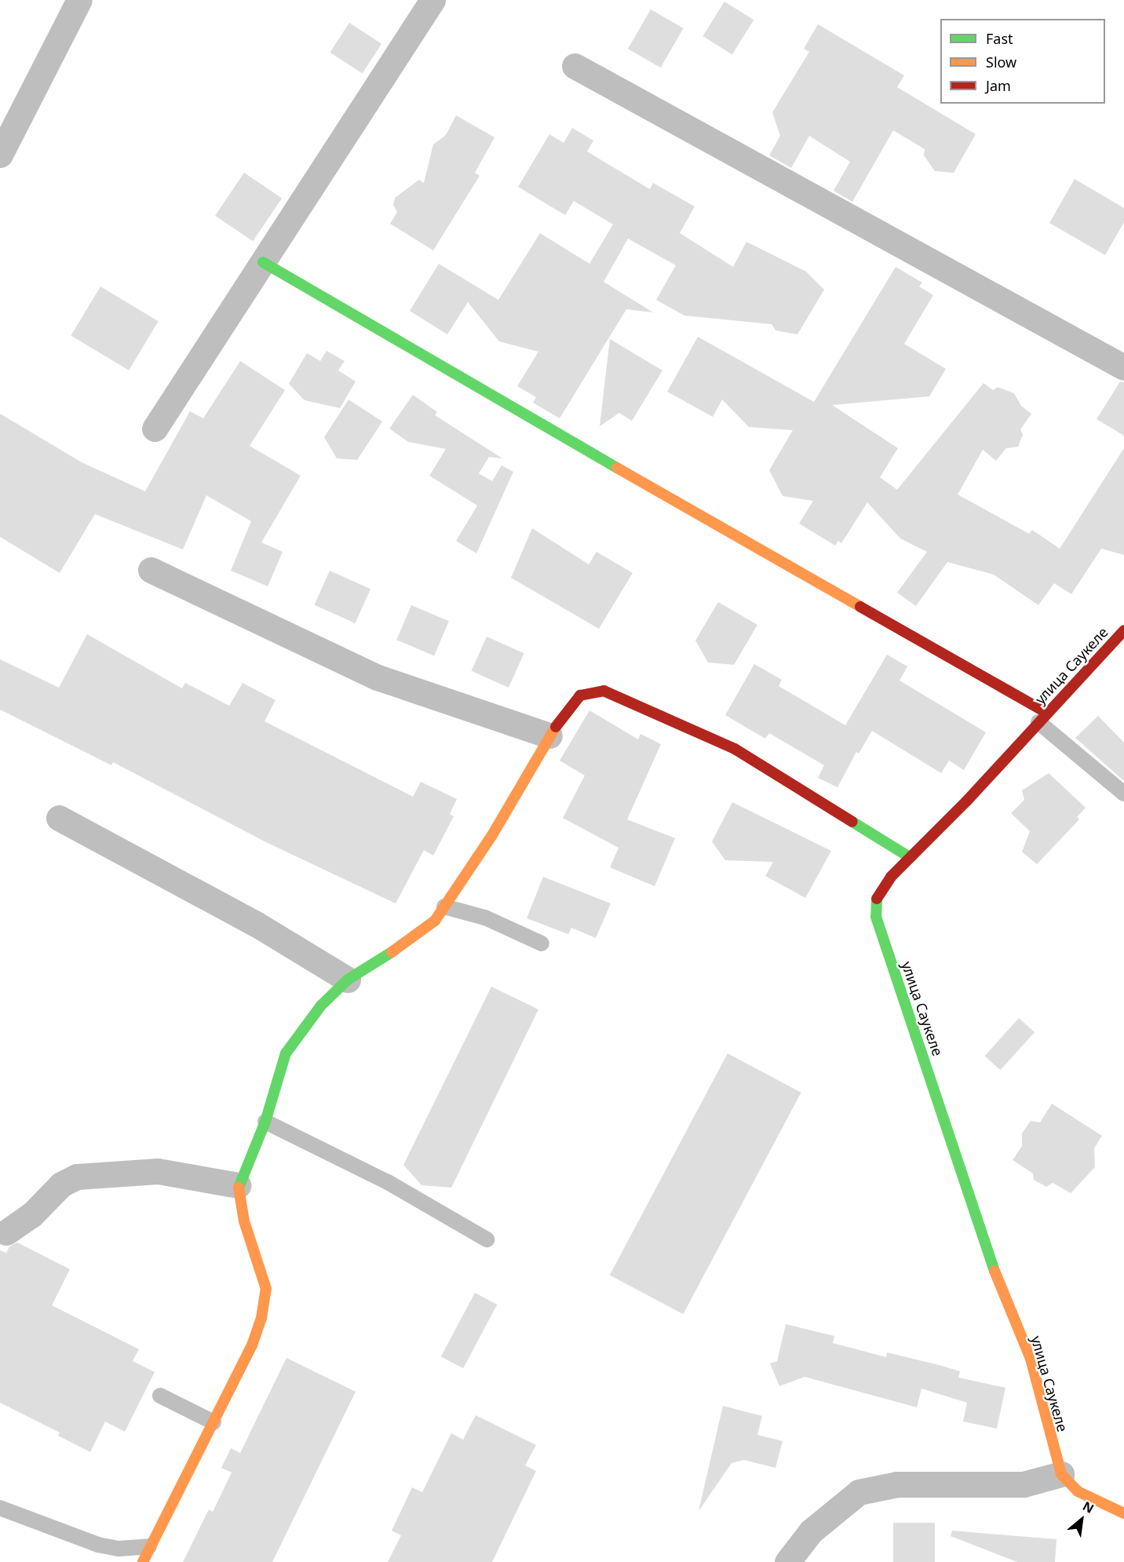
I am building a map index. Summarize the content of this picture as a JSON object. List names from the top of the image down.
{
  "streets": {
    "street": ["улица Саукеле"]
  },
  "legend": ["Fast", "Slow", "Jam"],
  "north": "top right"
}
